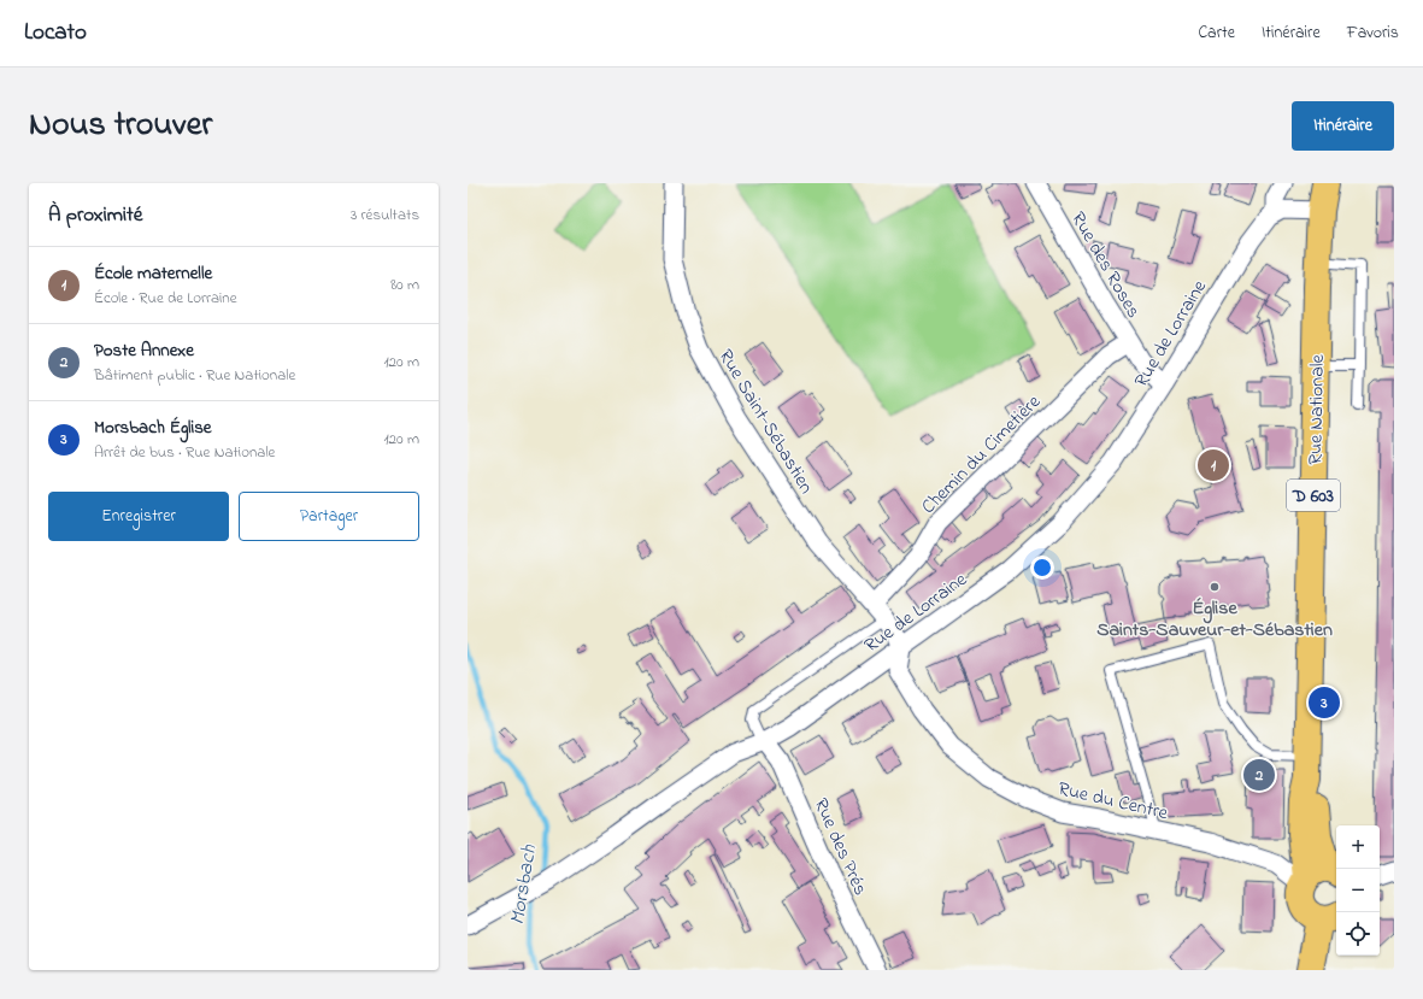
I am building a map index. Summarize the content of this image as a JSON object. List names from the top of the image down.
{
  "streets": {
    "main road": ["Rue Nationale", "D 603"],
    "street": [
      "Rue des Roses",
      "Rue de Lorraine",
      "Rue Saint-Sébastien",
      "Chemin du Cimetière",
      "Rue du Centre",
      "Rue des Prés"
    ]
  },
  "crossings": [
    ["Rue des Roses", "Rue de Lorraine"],
    ["Rue des Roses", "Chemin du Cimetière"],
    ["Rue de Lorraine", "Rue Saint-Sébastien"],
    ["Rue de Lorraine", "Rue du Centre"],
    ["Rue de Lorraine", "Rue des Prés"],
    ["Rue Nationale", "Rue du Centre"],
    ["Rue Saint-Sébastien", "Chemin du Cimetière"],
    ["Rue Saint-Sébastien", "Rue du Centre"]
  ],
  "water": ["Morsbach"],
  "places": ["Église Saints-Sauveur-et-Sébastien"],
  "page": {
    "header": "Locato",
    "nav": ["Carte", "Itinéraire", "Favoris"],
    "title": "Nous trouver",
    "buttons": [
      "Itinéraire",
      ["Enregistrer", "Partager"]
    ],
    "heading": ["À proximité", "3 résultats"],
    "list": [
      {
        "mark": "1",
        "name": "École maternelle",
        "note": "École · Rue de Lorraine",
        "value": "80 m"
      },
      {
        "mark": "2",
        "name": "Poste Annexe",
        "note": "Bâtiment public · Rue Nationale",
        "value": "120 m"
      },
      {
        "mark": "3",
        "name": "Morsbach Église",
        "note": "Arrêt de bus · Rue Nationale",
        "value": "120 m"
      }
    ],
    "pins": ["1", "3", "2"],
    "map_buttons": ["+", "−"]
  }
}
